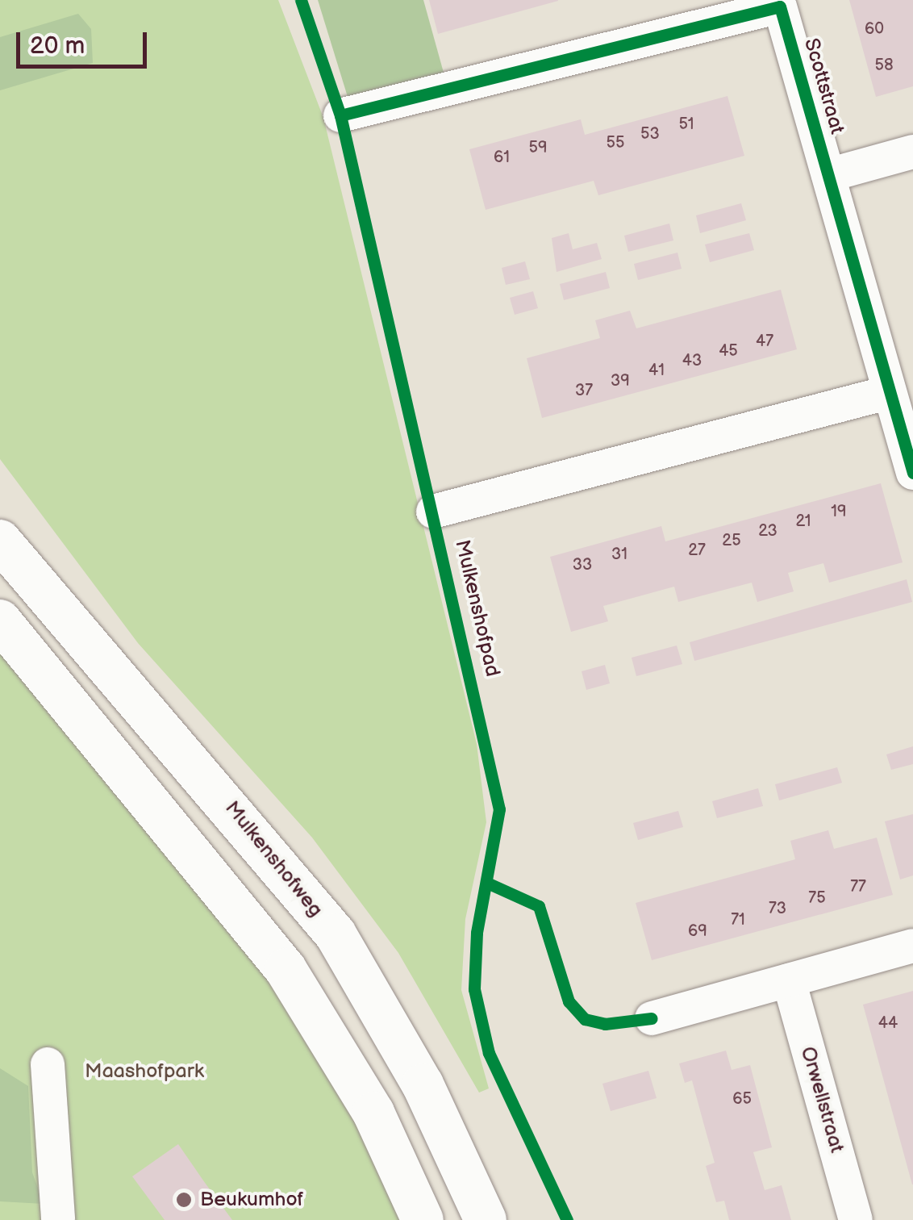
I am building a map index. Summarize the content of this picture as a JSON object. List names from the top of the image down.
{
  "streets": {
    "street": ["Scottstraat", "Mulkenshofweg", "Orwellstraat"],
    "cycle path": ["Mulkenshofpad"]
  },
  "parks": ["Maashofpark"],
  "places": ["Beukumhof"],
  "house_numbers": [
    "60",
    "58",
    "51",
    "53",
    "55",
    "59",
    "61",
    "47",
    "45",
    "43",
    "41",
    "39",
    "37",
    "19",
    "21",
    "23",
    "25",
    "27",
    "31",
    "33",
    "77",
    "75",
    "73",
    "71",
    "69",
    "44",
    "65"
  ],
  "scale_bar": "20 m"
}
